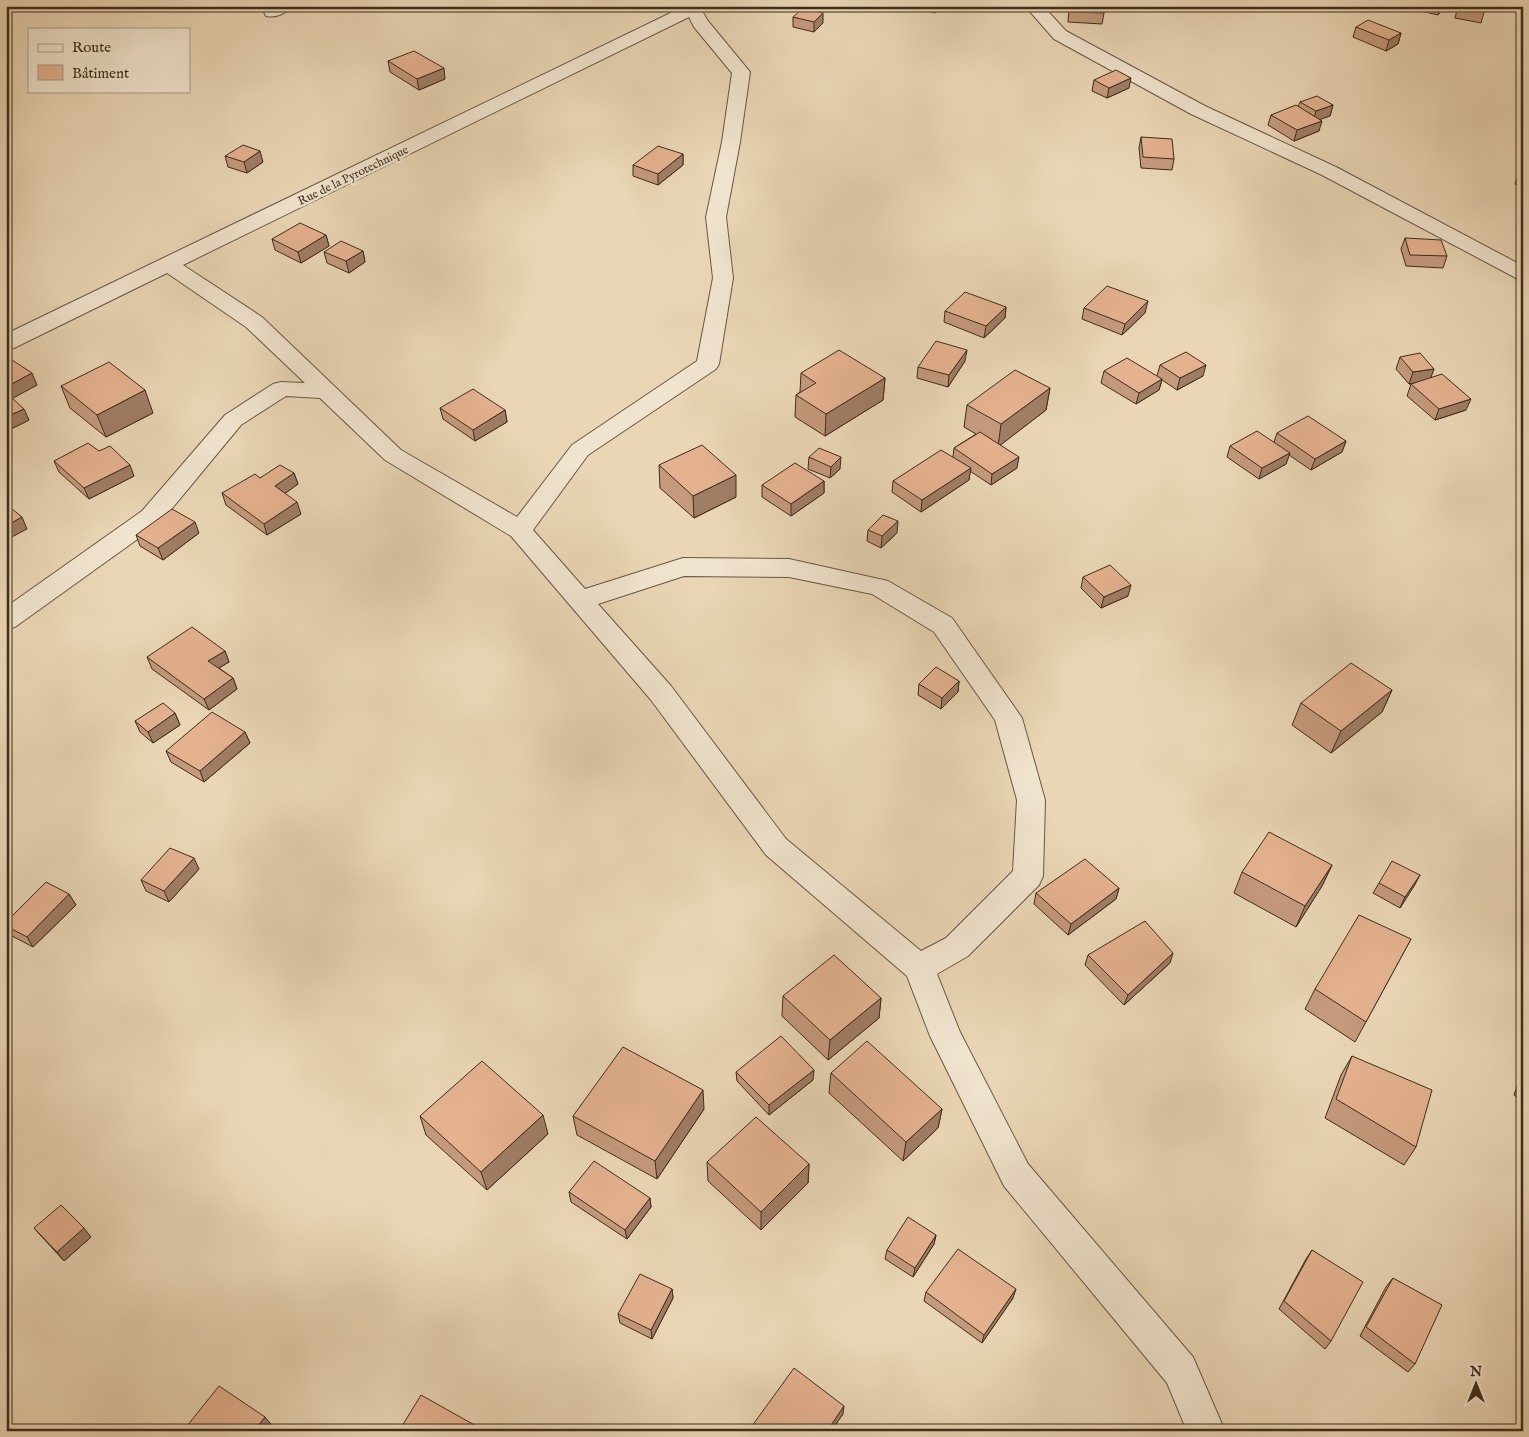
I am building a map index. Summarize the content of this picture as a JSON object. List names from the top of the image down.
{
  "streets": {
    "street": ["Rue de la Pyrotechnique"]
  },
  "legend": ["Route", "Bâtiment"],
  "north": "top"
}
